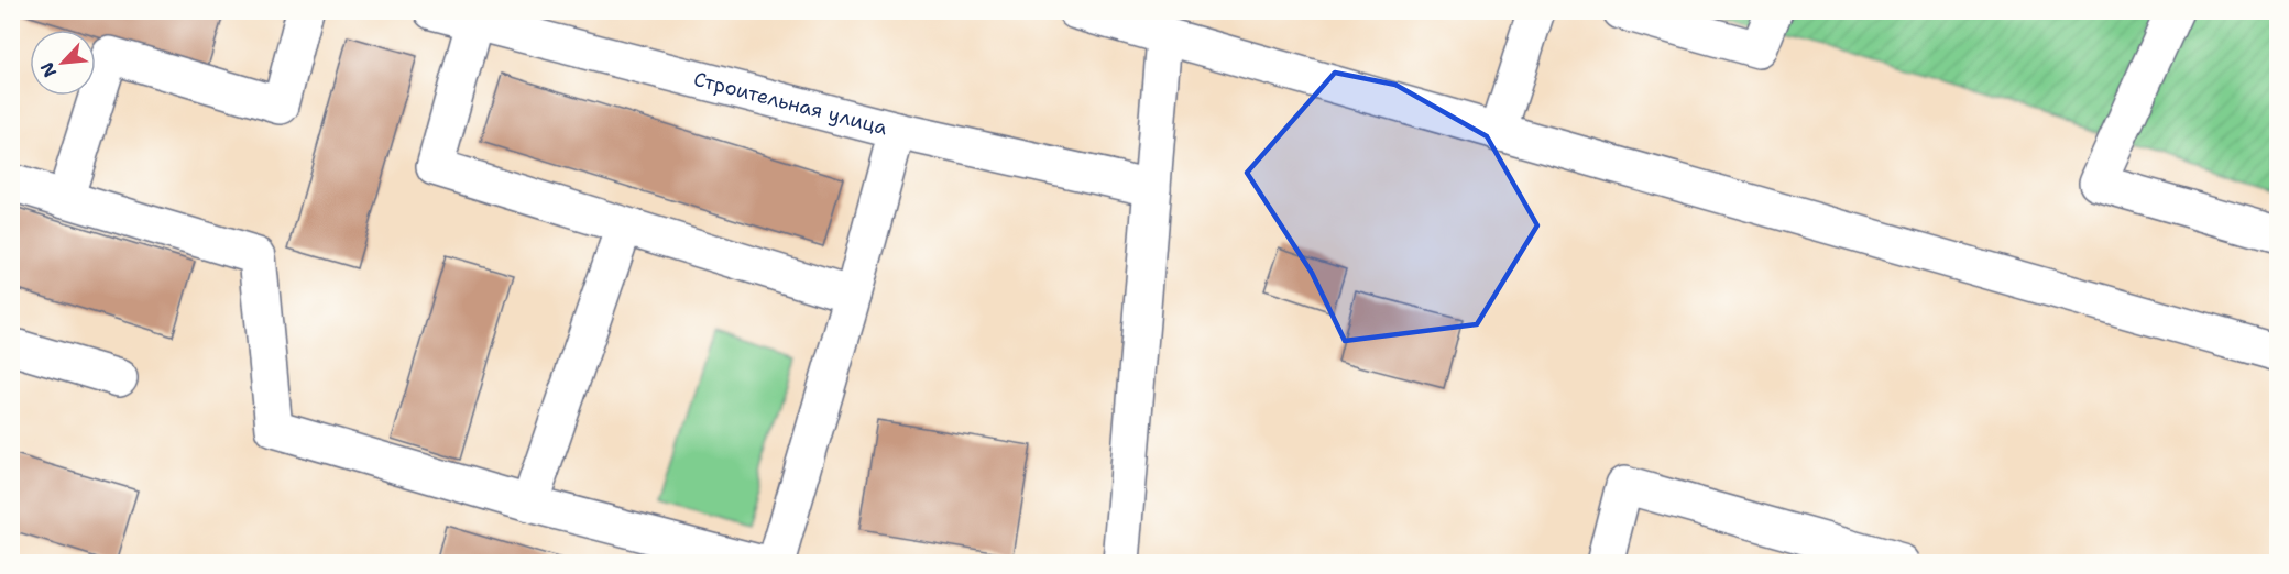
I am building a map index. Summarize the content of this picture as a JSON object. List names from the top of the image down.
{
  "streets": {
    "street": ["Строительная улица"]
  },
  "north": "bottom left"
}
